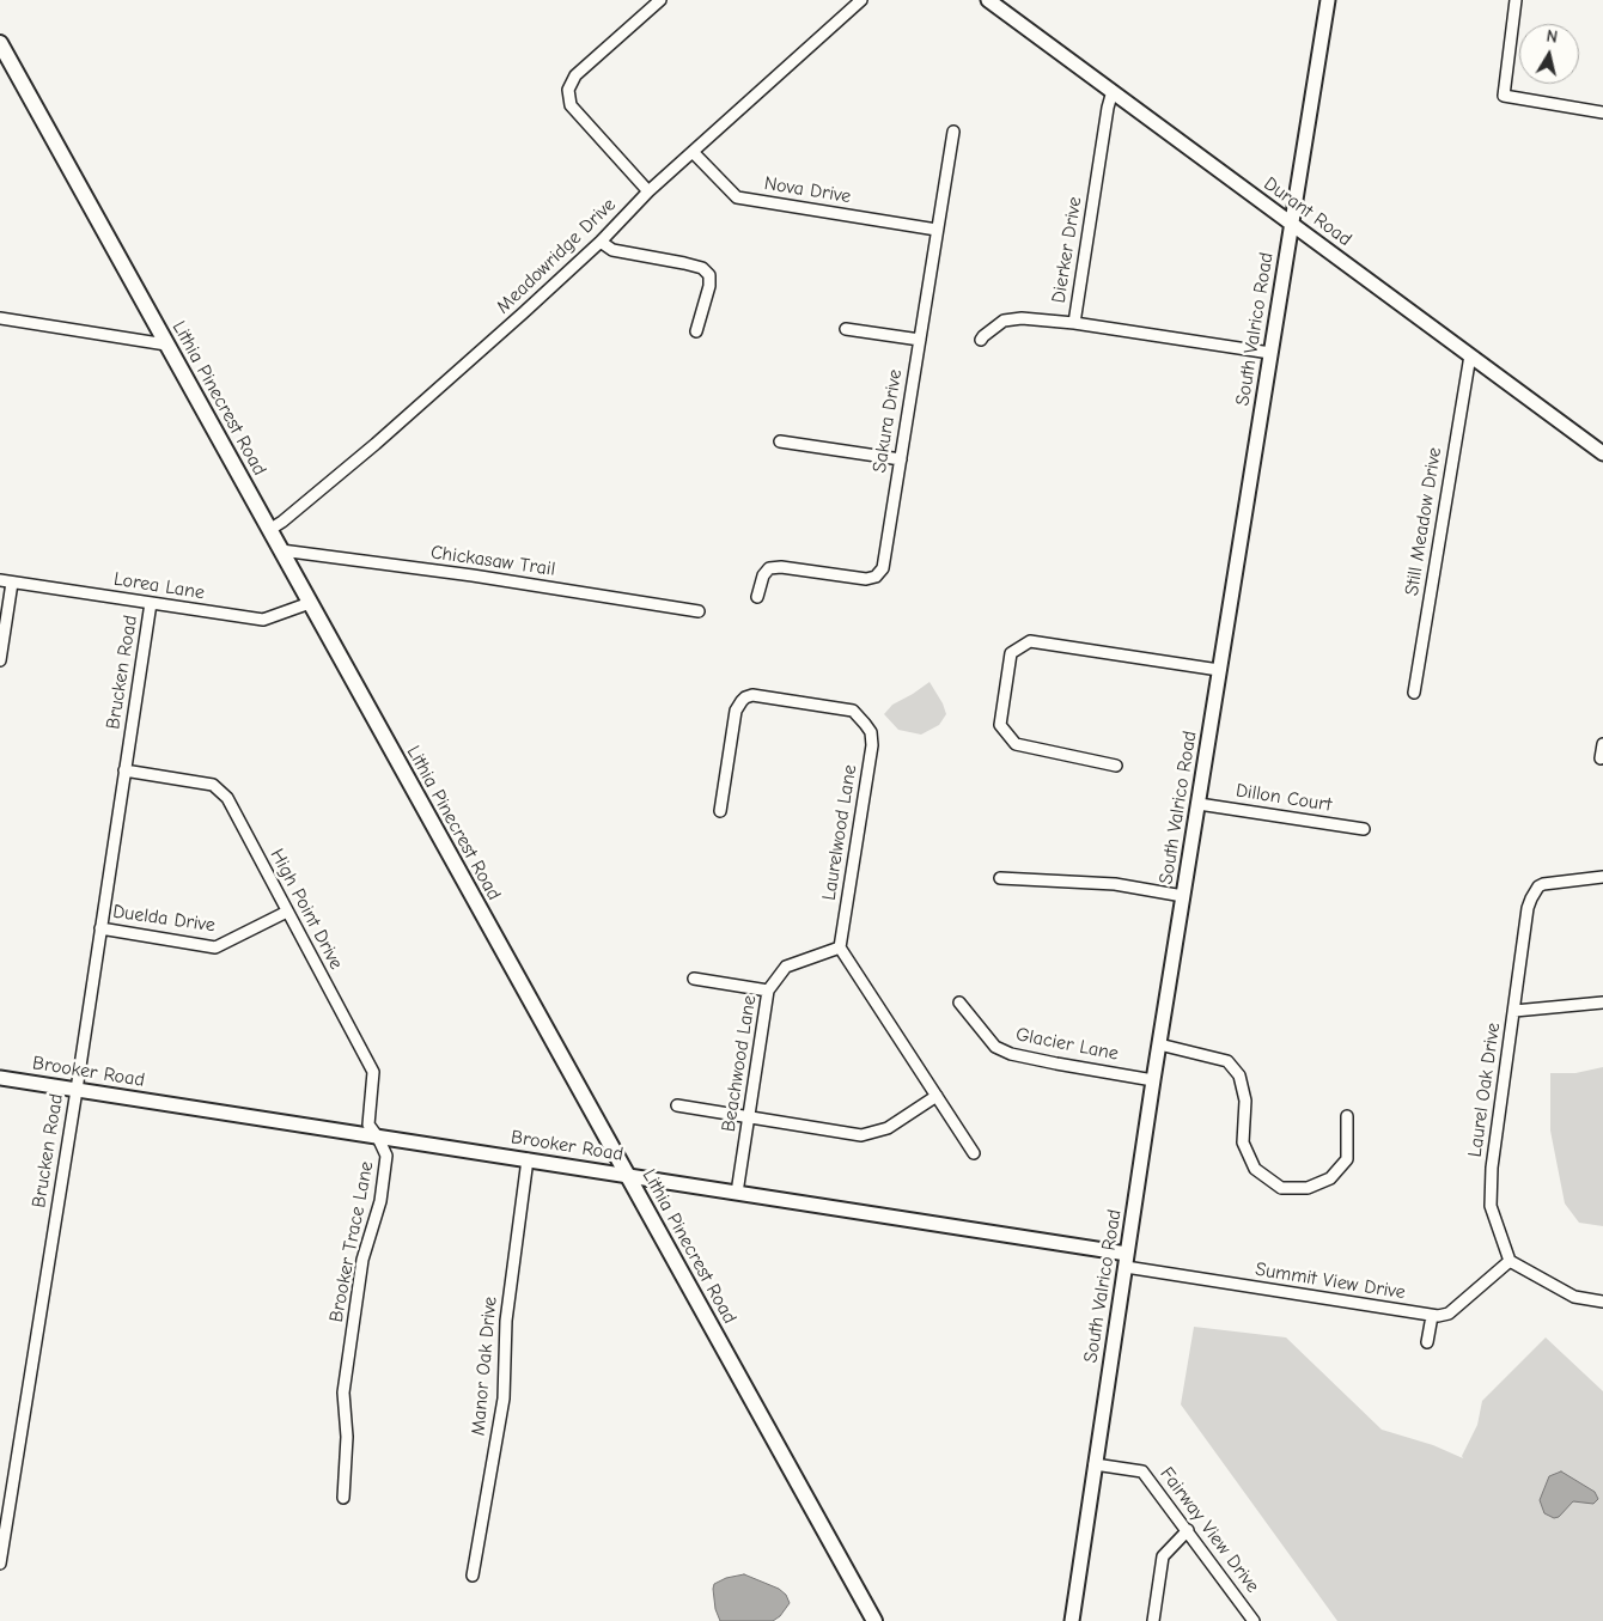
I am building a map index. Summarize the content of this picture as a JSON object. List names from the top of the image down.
{
  "streets": {
    "main road": ["Lithia Pinecrest Road"],
    "street": [
      "Nova Drive",
      "Durant Road",
      "Dierker Drive",
      "Meadowridge Drive",
      "South Valrico Road",
      "Sakura Drive",
      "Still Meadow Drive",
      "Chickasaw Trail",
      "Lorea Lane",
      "Brucken Road",
      "Dillon Court",
      "Laurelwood Lane",
      "High Point Drive",
      "Duelda Drive",
      "Glacier Lane",
      "Beachwood Lane",
      "Brooker Road",
      "Laurel Oak Drive",
      "Brooker Trace Lane",
      "Summit View Drive",
      "Manor Oak Drive",
      "Fairway View Drive"
    ]
  },
  "crossings": [
    ["Nova Drive", "Meadowridge Drive"],
    ["Nova Drive", "Sakura Drive"],
    ["Durant Road", "Dierker Drive"],
    ["Durant Road", "South Valrico Road"],
    ["Durant Road", "Still Meadow Drive"],
    ["Dierker Drive", "South Valrico Road"],
    ["Meadowridge Drive", "Lithia Pinecrest Road"],
    ["South Valrico Road", "Dillon Court"],
    ["South Valrico Road", "Glacier Lane"],
    ["South Valrico Road", "Brooker Road"],
    ["South Valrico Road", "Summit View Drive"],
    ["South Valrico Road", "Fairway View Drive"],
    ["Lithia Pinecrest Road", "Chickasaw Trail"],
    ["Lithia Pinecrest Road", "Lorea Lane"],
    ["Lithia Pinecrest Road", "Brooker Road"],
    ["Lorea Lane", "Brucken Road"],
    ["Brucken Road", "High Point Drive"],
    ["Brucken Road", "Duelda Drive"],
    ["Brucken Road", "Brooker Road"],
    ["Laurelwood Lane", "Beachwood Lane"],
    ["High Point Drive", "Duelda Drive"],
    ["High Point Drive", "Brooker Road"],
    ["High Point Drive", "Brooker Trace Lane"],
    ["Beachwood Lane", "Brooker Road"],
    ["Brooker Road", "Brooker Trace Lane"],
    ["Brooker Road", "Summit View Drive"],
    ["Brooker Road", "Manor Oak Drive"]
  ],
  "north": "top"
}
